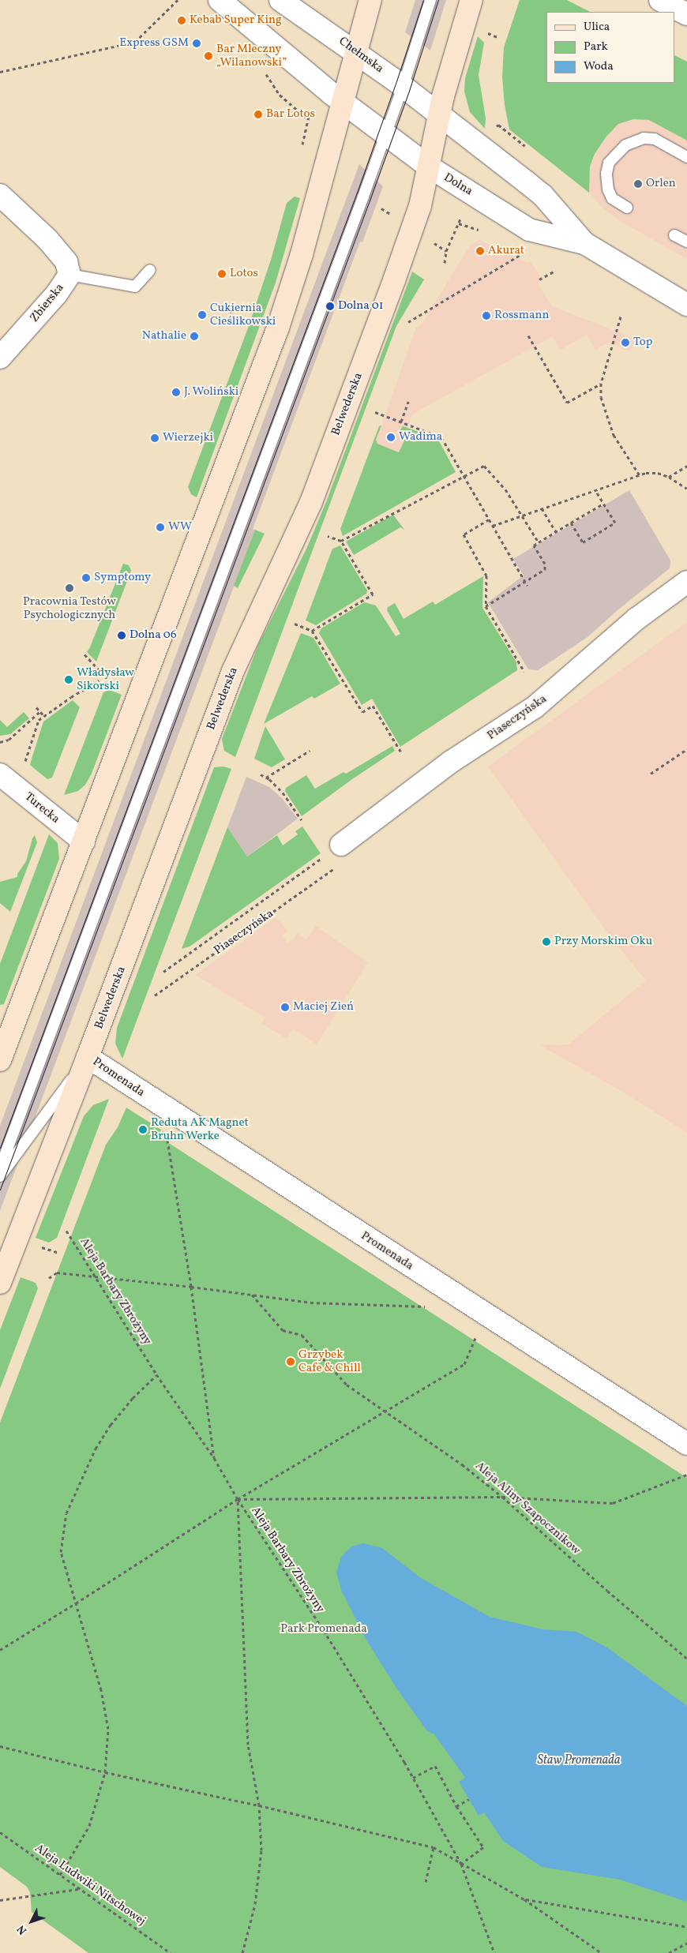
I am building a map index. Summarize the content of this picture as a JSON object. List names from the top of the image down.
{
  "streets": {
    "main road": ["Belwederska"],
    "street": [
      "Chełmska",
      "Dolna",
      "Zbierska",
      "Piaseczyńska",
      "Turecka",
      "Promenada"
    ],
    "path": ["Aleja Barbary Zbrożyny", "Aleja Aliny Szapocznikow", "Aleja Ludwiki Nitschowej"]
  },
  "crossings": [
    ["Chełmska", "Dolna"],
    ["Chełmska", "Belwederska"],
    ["Dolna", "Belwederska"],
    ["Belwederska", "Promenada"]
  ],
  "water": ["Staw Promenada"],
  "parks": ["Park Promenada"],
  "places": [
    "Kebab Super King",
    "Express GSM",
    "Bar Mleczny „Wilanowski”",
    "Bar Lotos",
    "Orlen",
    "Akurat",
    "Lotos",
    "Dolna 01",
    "Cukiernia Cieślikowski",
    "Rossmann",
    "Nathalie",
    "Top",
    "J. Woliński",
    "Wadima",
    "Wierzejki",
    "WW",
    "Symptomy",
    "Pracownia Testów Psychologicznych",
    "Dolna 06",
    "Władysław Sikorski",
    "Przy Morskim Oku",
    "Maciej Zień",
    "Reduta AK Magnet Bruhn Werke",
    "Grzybek Cafe & Chill"
  ],
  "legend": ["Ulica", "Park", "Woda"],
  "north": "bottom left"
}
